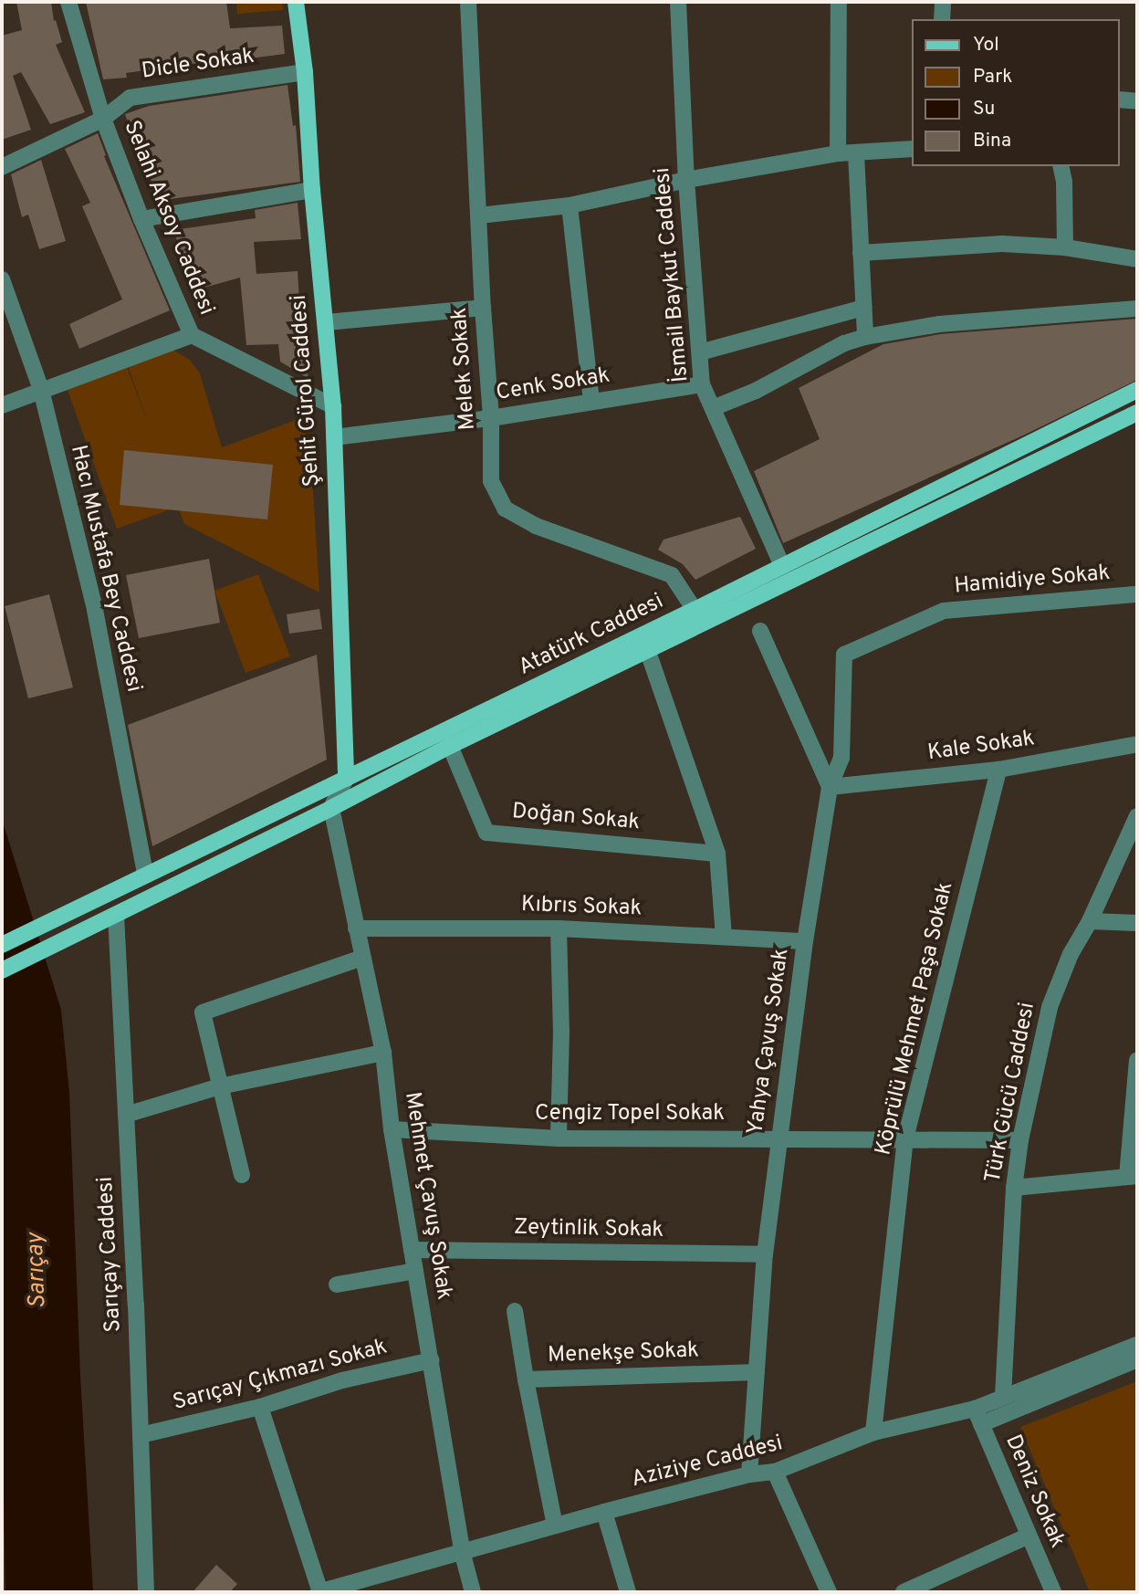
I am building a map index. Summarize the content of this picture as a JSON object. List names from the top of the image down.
{
  "streets": {
    "main road": ["Şehit Gürol Caddesi", "Atatürk Caddesi"],
    "street": [
      "Dicle Sokak",
      "Selahi Aksoy Caddesi",
      "İsmail Baykut Caddesi",
      "Melek Sokak",
      "Cenk Sokak",
      "Hacı Mustafa Bey Caddesi",
      "Hamidiye Sokak",
      "Kale Sokak",
      "Doğan Sokak",
      "Kıbrıs Sokak",
      "Köprülü Mehmet Paşa Sokak",
      "Yahya Çavuş Sokak",
      "Türk Gücü Caddesi",
      "Cengiz Topel Sokak",
      "Mehmet Çavuş Sokak",
      "Zeytinlik Sokak",
      "Sarıçay Caddesi",
      "Menekşe Sokak",
      "Sarıçay Çıkmazı Sokak",
      "Aziziye Caddesi",
      "Deniz Sokak"
    ]
  },
  "crossings": [
    ["Dicle Sokak", "Selahi Aksoy Caddesi"],
    ["Dicle Sokak", "Şehit Gürol Caddesi"],
    ["Selahi Aksoy Caddesi", "Şehit Gürol Caddesi"],
    ["İsmail Baykut Caddesi", "Cenk Sokak"],
    ["İsmail Baykut Caddesi", "Atatürk Caddesi"],
    ["Melek Sokak", "Cenk Sokak"],
    ["Melek Sokak", "Atatürk Caddesi"],
    ["Cenk Sokak", "Şehit Gürol Caddesi"],
    ["Şehit Gürol Caddesi", "Atatürk Caddesi"],
    ["Hacı Mustafa Bey Caddesi", "Atatürk Caddesi"],
    ["Hamidiye Sokak", "Kale Sokak"],
    ["Hamidiye Sokak", "Yahya Çavuş Sokak"],
    ["Atatürk Caddesi", "Doğan Sokak"],
    ["Atatürk Caddesi", "Mehmet Çavuş Sokak"],
    ["Atatürk Caddesi", "Sarıçay Caddesi"],
    ["Kale Sokak", "Köprülü Mehmet Paşa Sokak"],
    ["Kale Sokak", "Yahya Çavuş Sokak"],
    ["Kıbrıs Sokak", "Yahya Çavuş Sokak"],
    ["Kıbrıs Sokak", "Mehmet Çavuş Sokak"],
    ["Köprülü Mehmet Paşa Sokak", "Cengiz Topel Sokak"],
    ["Köprülü Mehmet Paşa Sokak", "Aziziye Caddesi"],
    ["Yahya Çavuş Sokak", "Cengiz Topel Sokak"],
    ["Yahya Çavuş Sokak", "Zeytinlik Sokak"],
    ["Yahya Çavuş Sokak", "Menekşe Sokak"],
    ["Yahya Çavuş Sokak", "Aziziye Caddesi"],
    ["Türk Gücü Caddesi", "Cengiz Topel Sokak"],
    ["Türk Gücü Caddesi", "Aziziye Caddesi"],
    ["Cengiz Topel Sokak", "Mehmet Çavuş Sokak"],
    ["Mehmet Çavuş Sokak", "Zeytinlik Sokak"],
    ["Mehmet Çavuş Sokak", "Sarıçay Çıkmazı Sokak"],
    ["Mehmet Çavuş Sokak", "Aziziye Caddesi"],
    ["Sarıçay Caddesi", "Sarıçay Çıkmazı Sokak"],
    ["Menekşe Sokak", "Aziziye Caddesi"],
    ["Aziziye Caddesi", "Deniz Sokak"]
  ],
  "water": ["Sarıçay"],
  "legend": [
    "Yol",
    "Park",
    "Su",
    "Bina"
  ]
}
